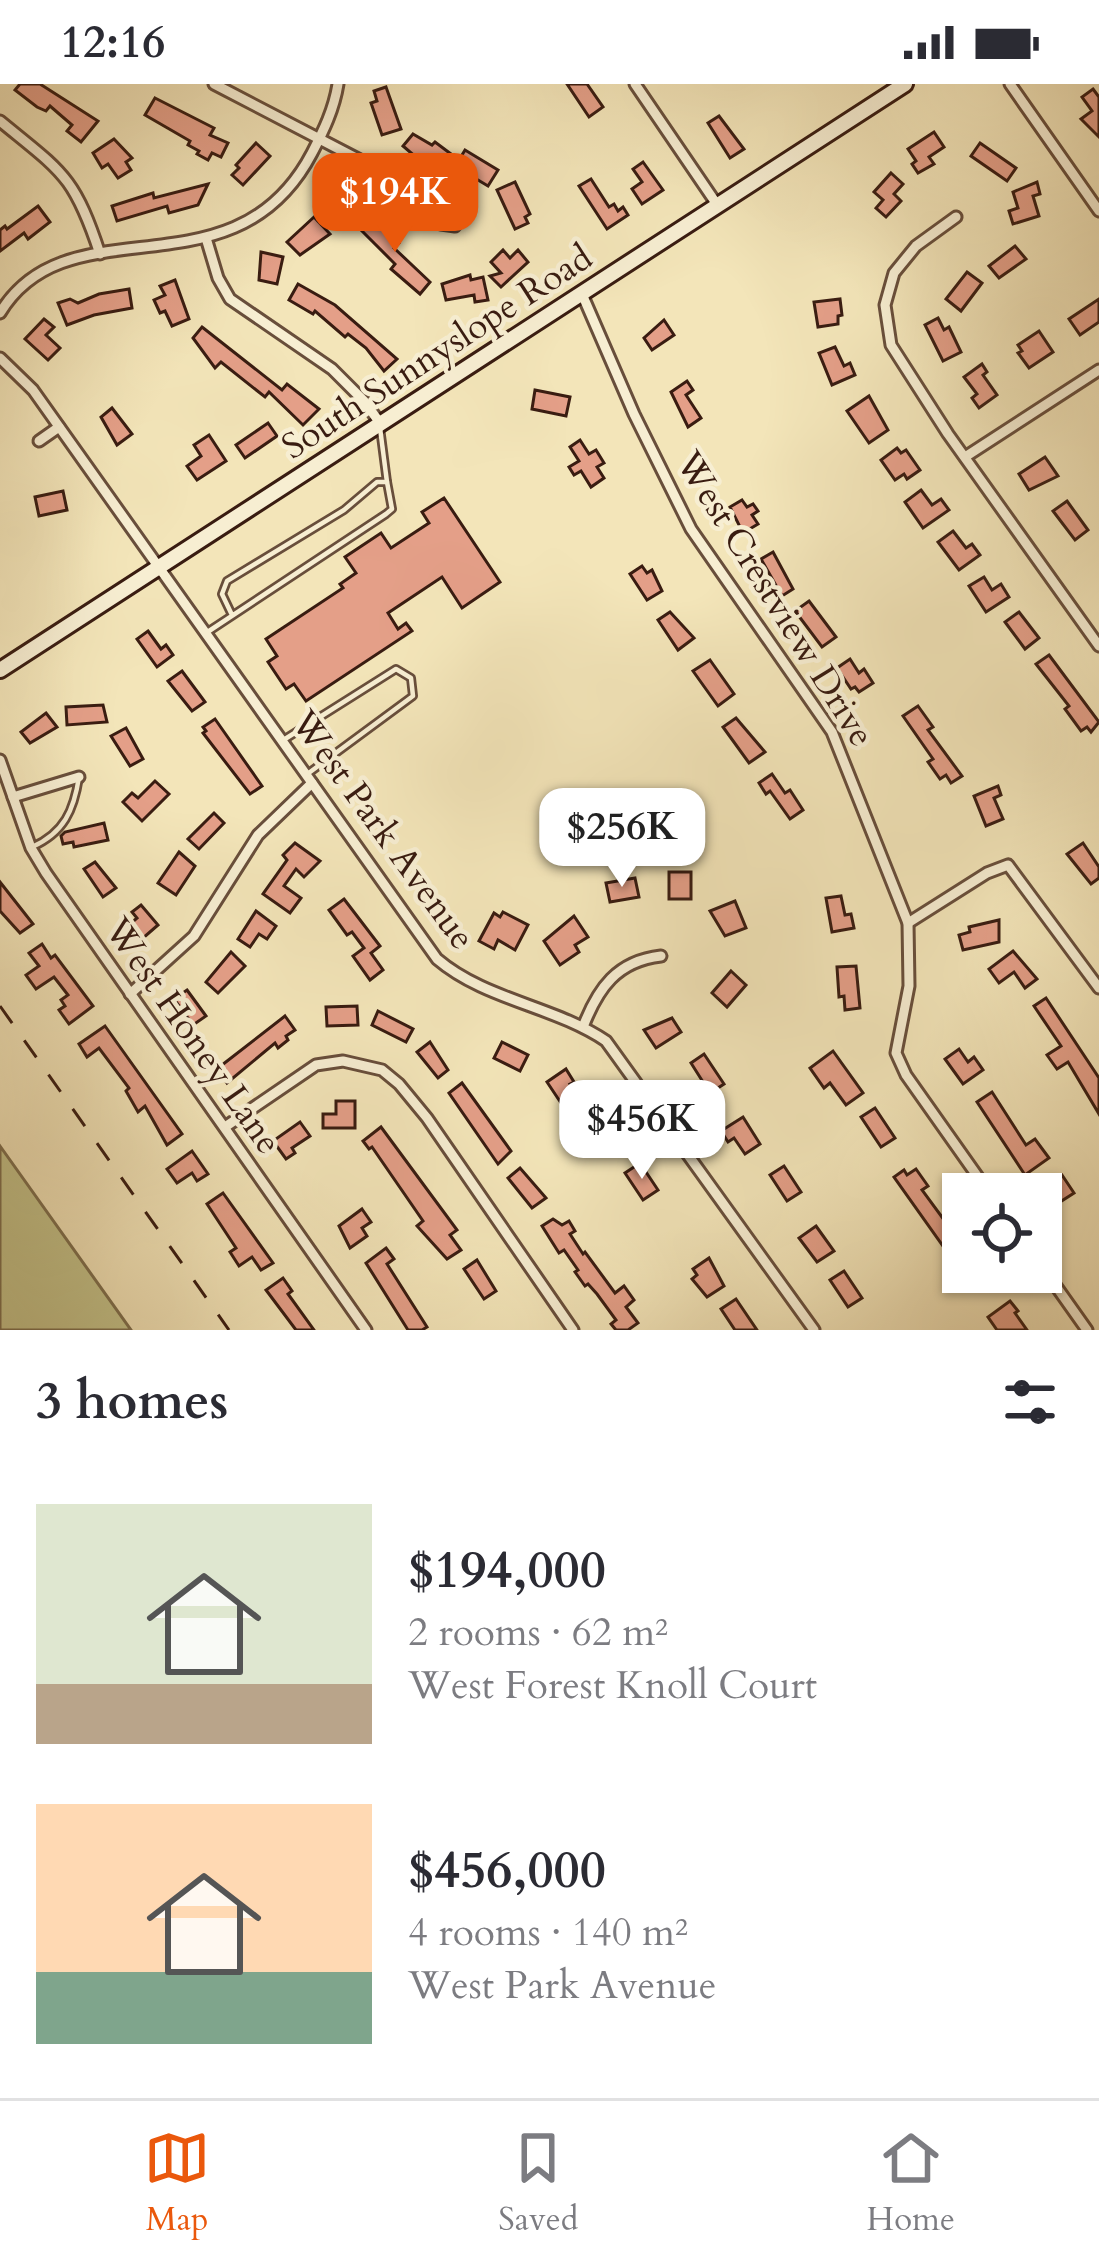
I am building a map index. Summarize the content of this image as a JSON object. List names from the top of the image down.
{
  "streets": {
    "street": [
      "South Sunnyslope Road",
      "West Crestview Drive",
      "West Park Avenue",
      "West Honey Lane"
    ]
  },
  "crossings": [
    ["South Sunnyslope Road", "West Crestview Drive"],
    ["South Sunnyslope Road", "West Park Avenue"]
  ],
  "page": {
    "status": "12:16",
    "price": ["$194K", "$256K", "$456K"],
    "heading": "3 homes",
    "list": [
      {
        "name": "$194,000",
        "note": "2 rooms · 62 m² · West Forest Knoll Court"
      },
      {
        "name": "$456,000",
        "note": "4 rooms · 140 m² · West Park Avenue"
      }
    ],
    "tabs": ["Map", "Saved", "Home"]
  }
}
